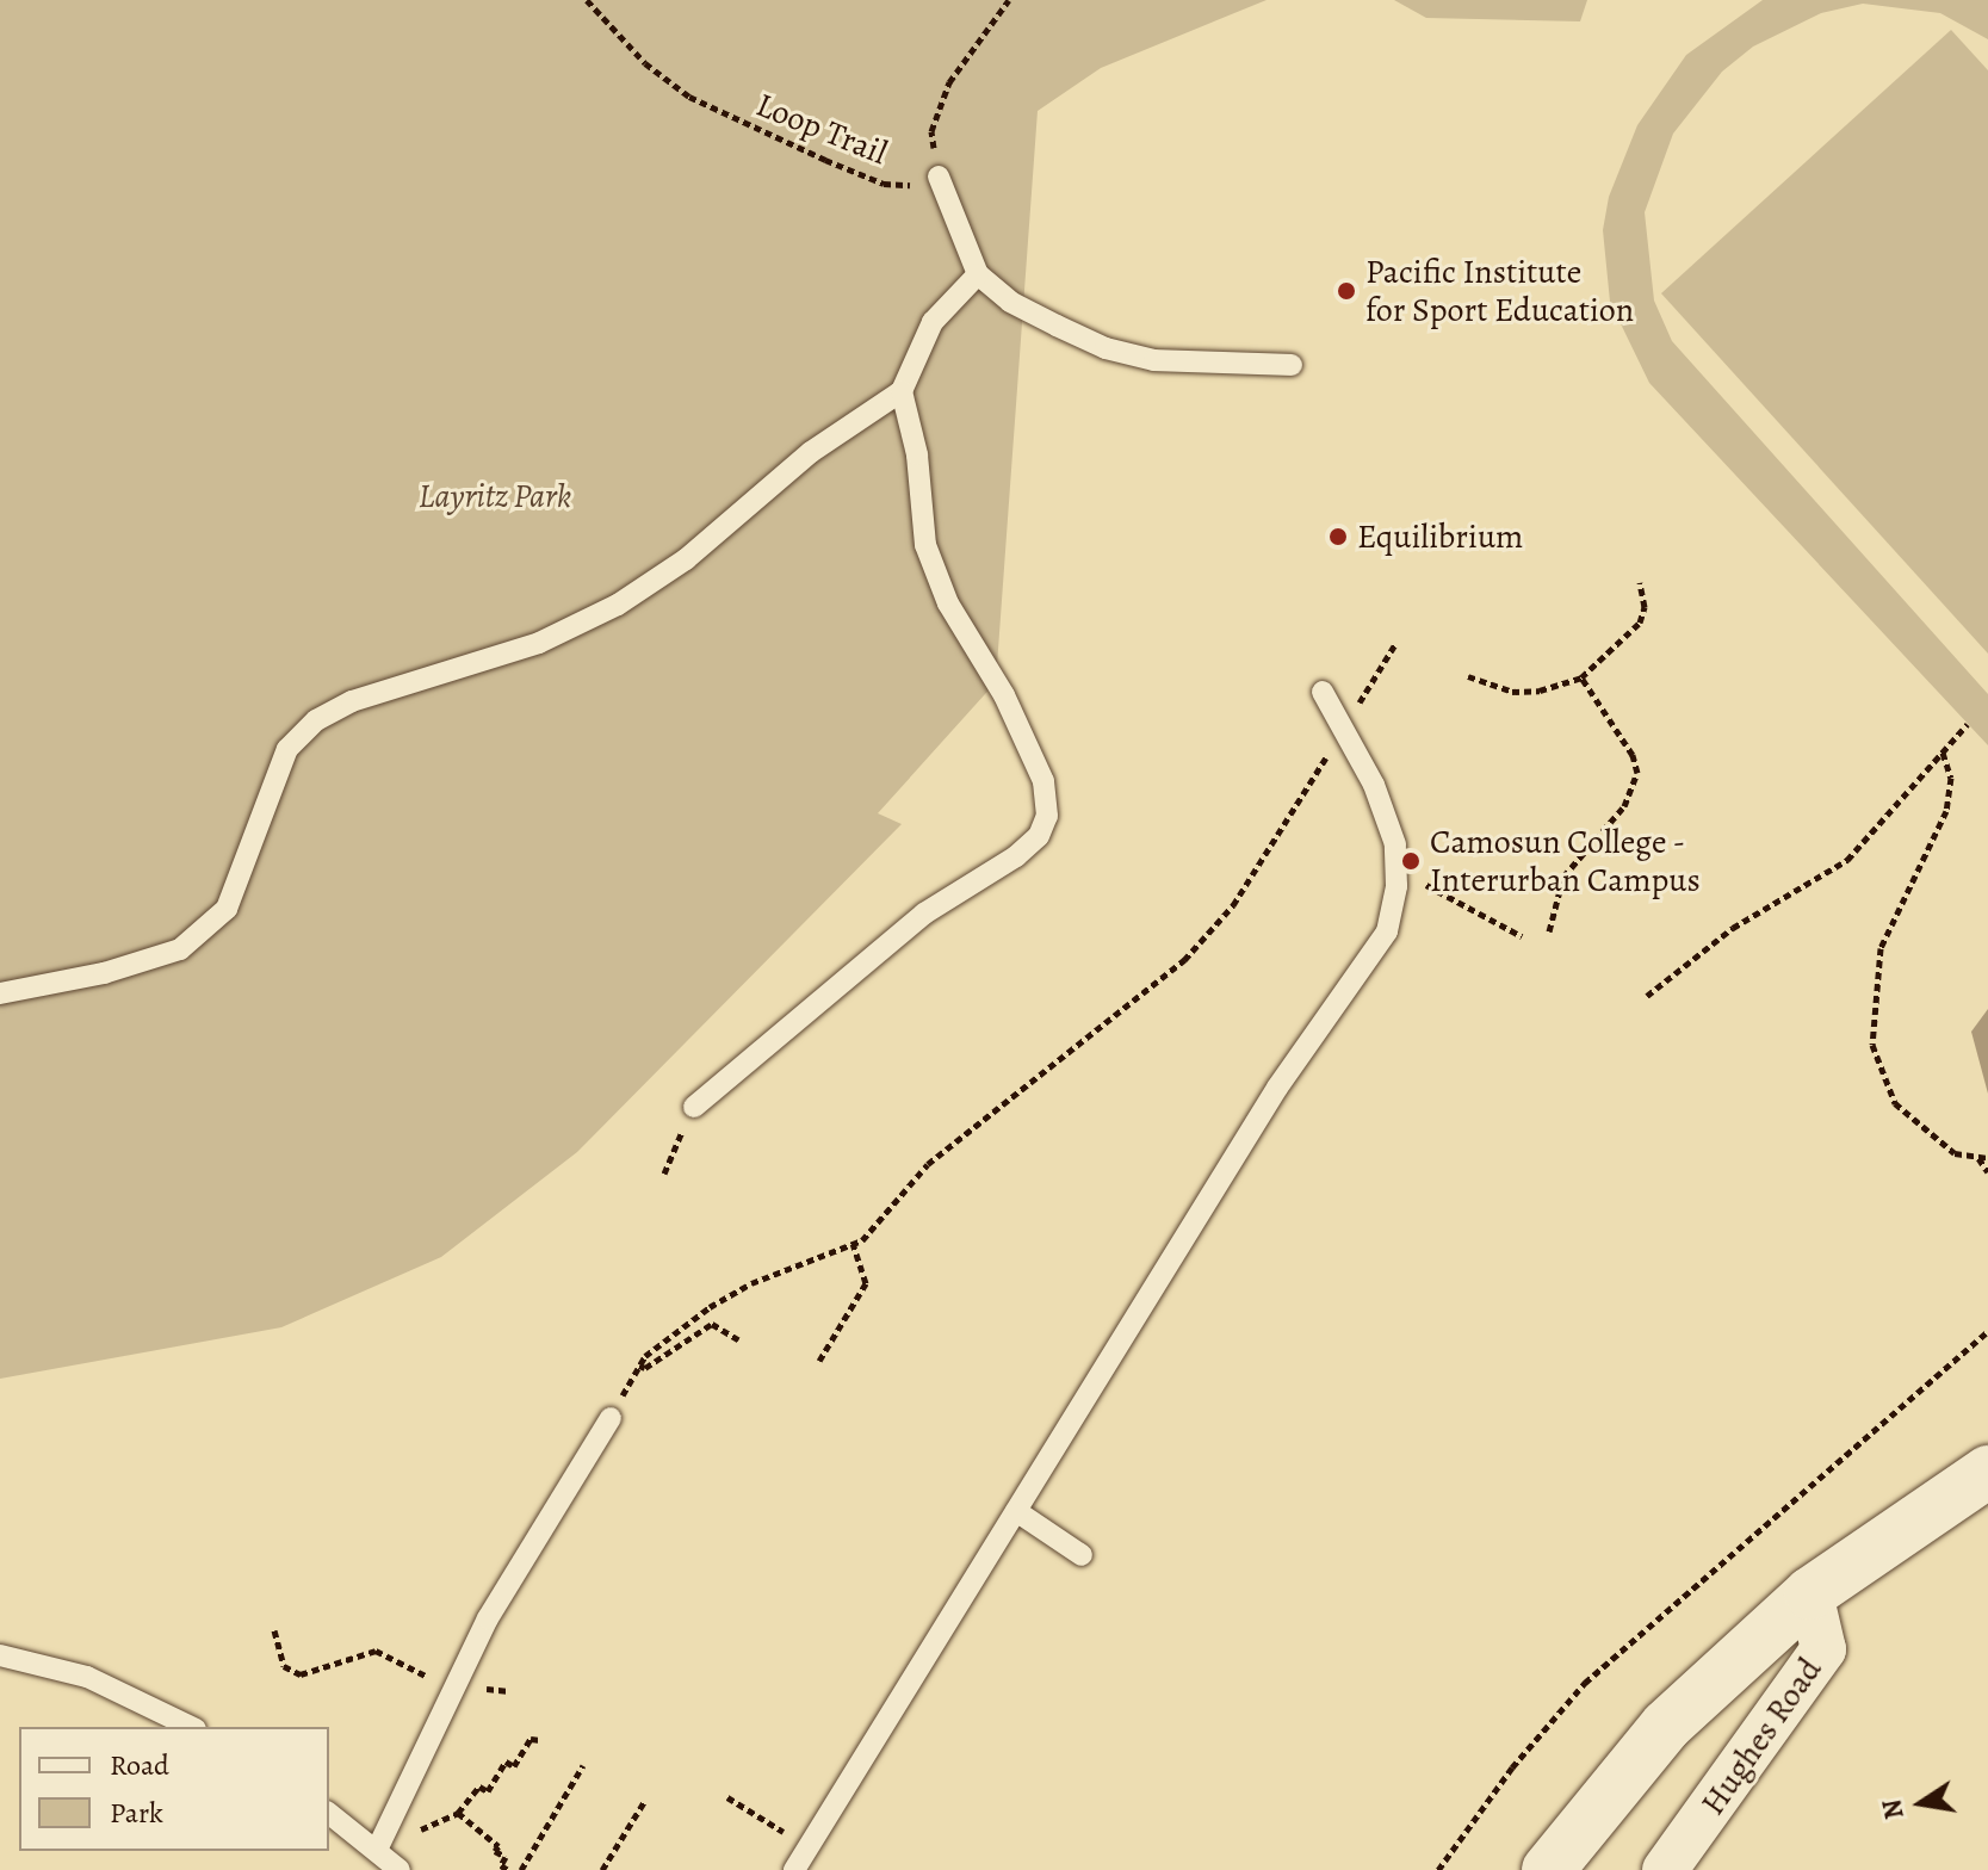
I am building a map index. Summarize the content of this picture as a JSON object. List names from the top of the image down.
{
  "streets": {
    "street": ["Hughes Road"],
    "path": ["Loop Trail"]
  },
  "parks": ["Layritz Park"],
  "places": ["Pacific Institute for Sport Education", "Equilibrium", "Camosun College - Interurban Campus"],
  "legend": ["Road", "Park"],
  "north": "left"
}
